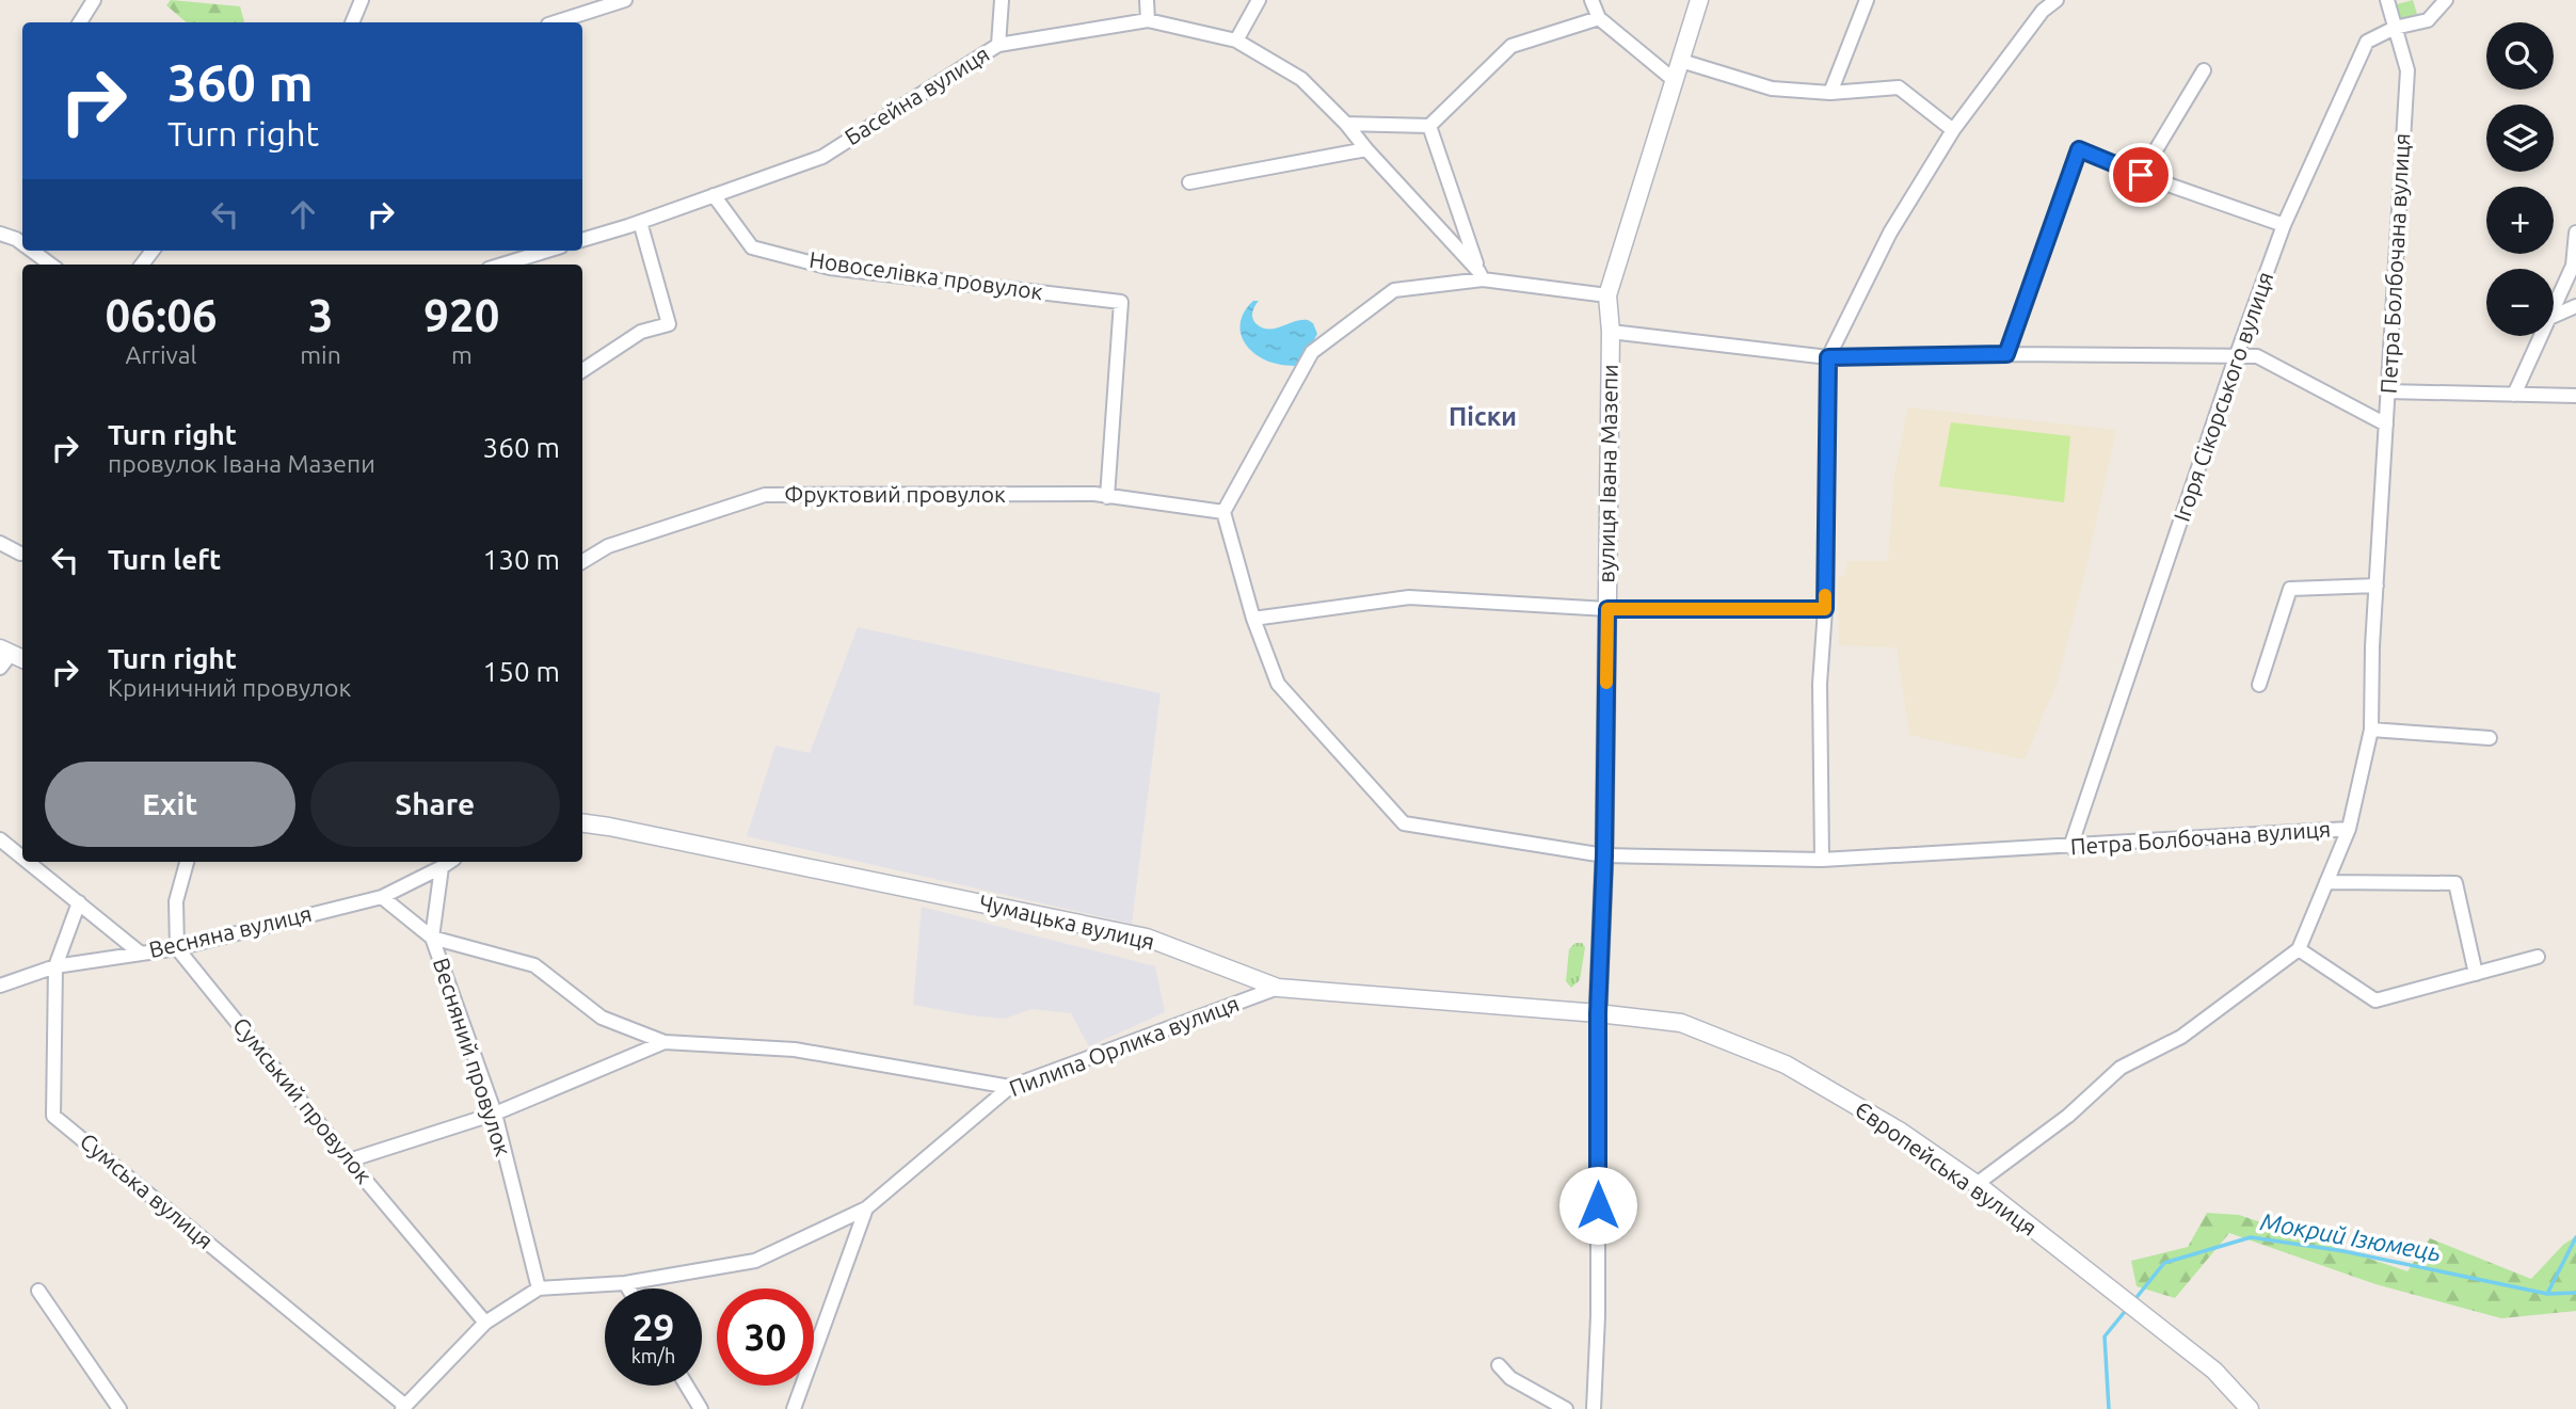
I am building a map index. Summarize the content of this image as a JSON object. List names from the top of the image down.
{
  "streets": {
    "street": [
      "Басейна вулиця",
      "Петра Болбочана вулиця",
      "Новоселівка провулок",
      "Ігоря Сікорського вулиця",
      "вулиця Івана Мазепи",
      "Фруктовий провулок",
      "Чумацька вулиця",
      "Весняна вулиця",
      "Пилипа Орлика вулиця",
      "Весняний провулок",
      "Сумський провулок",
      "Європейська вулиця",
      "Сумська вулиця"
    ]
  },
  "crossings": [
    ["Басейна вулиця", "Новоселівка провулок"],
    ["Петра Болбочана вулиця", "Ігоря Сікорського вулиця"],
    ["Петра Болбочана вулиця", "вулиця Івана Мазепи"],
    ["Петра Болбочана вулиця", "Фруктовий провулок"],
    ["Новоселівка провулок", "Фруктовий провулок"],
    ["вулиця Івана Мазепи", "Чумацька вулиця"],
    ["вулиця Івана Мазепи", "Європейська вулиця"],
    ["Чумацька вулиця", "Пилипа Орлика вулиця"],
    ["Чумацька вулиця", "Європейська вулиця"],
    ["Весняна вулиця", "Весняний провулок"],
    ["Весняна вулиця", "Сумський провулок"],
    ["Весняна вулиця", "Сумська вулиця"]
  ],
  "districts": ["Піски"],
  "water": ["Мокрий Ізюмець"],
  "page": {
    "map_buttons": ["+", "−"],
    "turn": ["360 m", "Turn right"],
    "eta": [
      "06:06",
      "Arrival",
      "3",
      "min",
      "920",
      "m"
    ],
    "list": [
      {
        "name": "Turn right",
        "note": "провулок Івана Мазепи",
        "value": "360 m"
      },
      {
        "name": "Turn left",
        "value": "130 m"
      },
      {
        "name": "Turn right",
        "note": "Криничний провулок",
        "value": "150 m"
      }
    ],
    "buttons": ["Exit", "Share"],
    "speed": "29 km/h",
    "limit": "30"
  }
}
